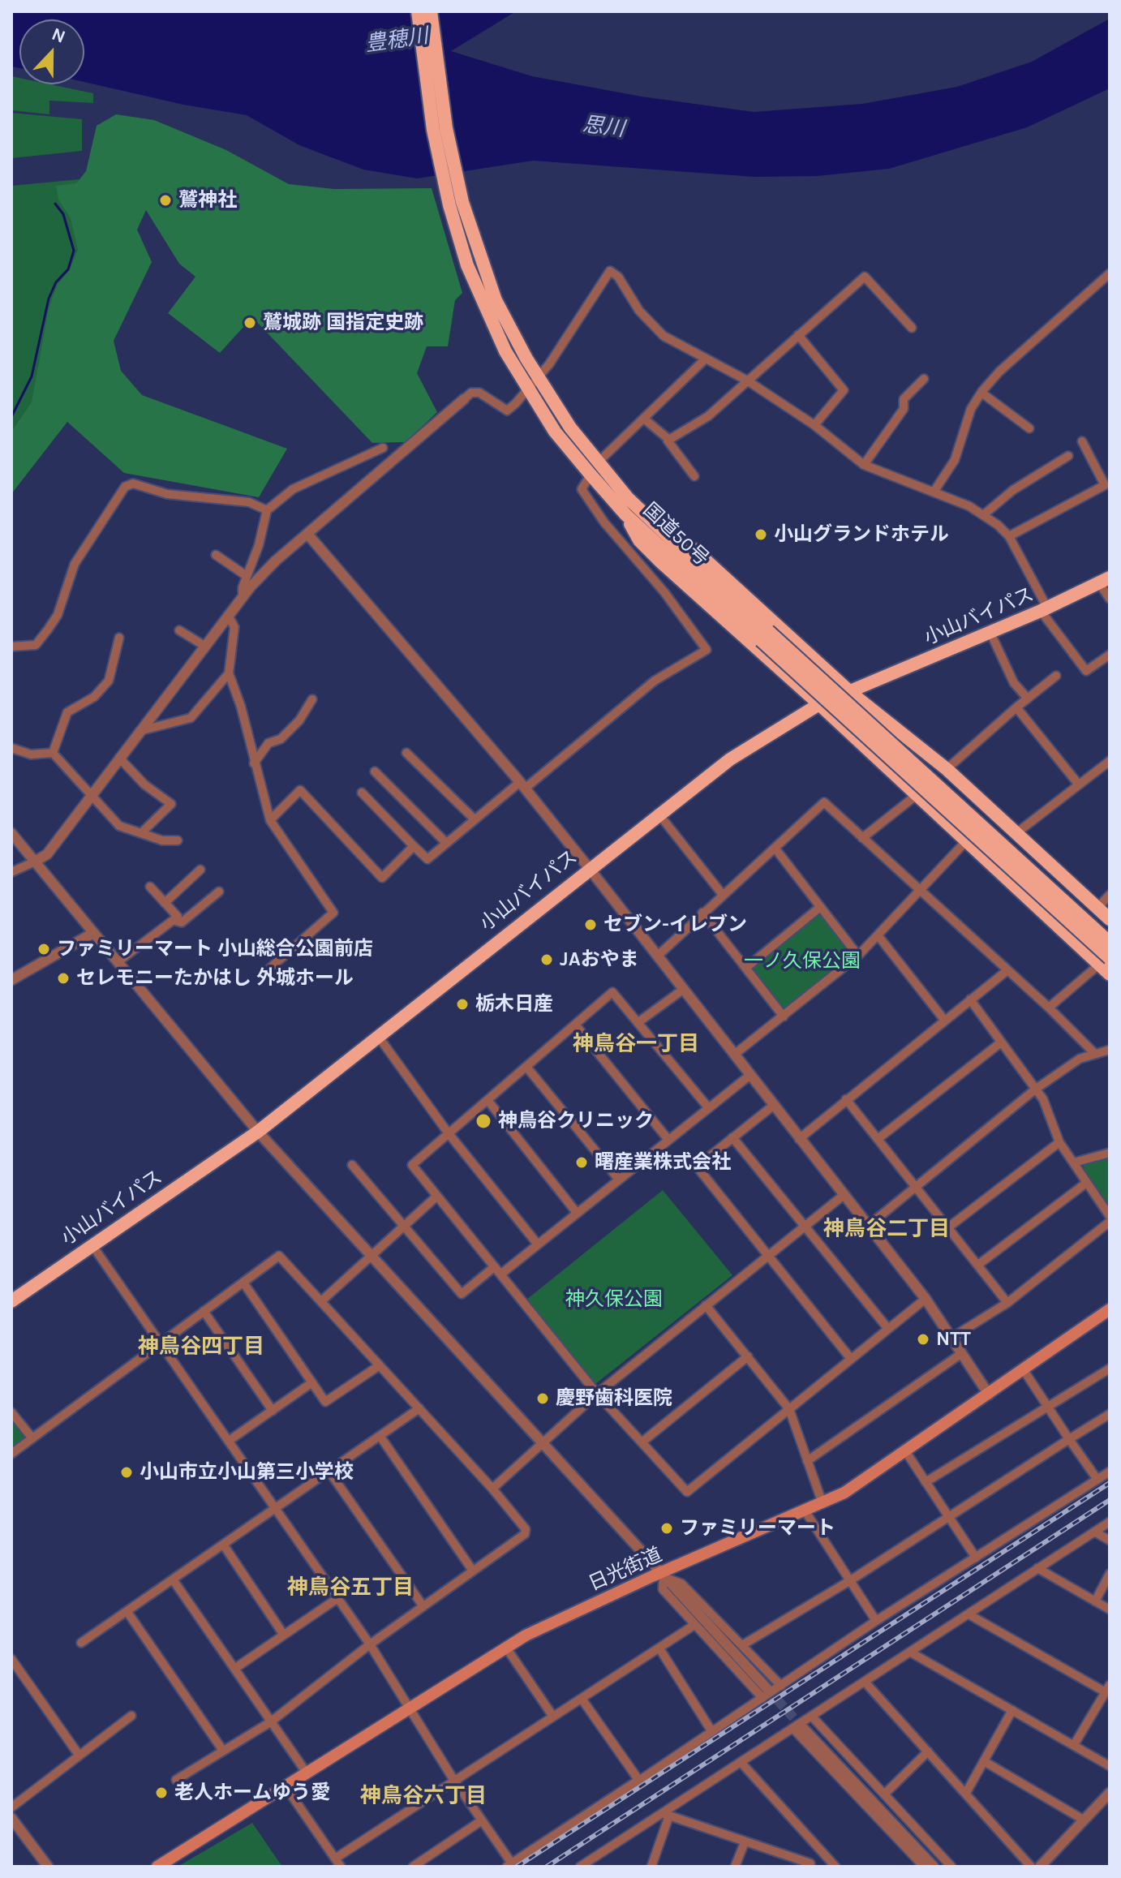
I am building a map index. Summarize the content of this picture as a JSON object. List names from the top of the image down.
{
  "streets": {
    "highway": ["国道50号", "小山バイパス"],
    "main road": ["日光街道"]
  },
  "districts": [
    "神鳥谷一丁目",
    "神鳥谷二丁目",
    "神鳥谷四丁目",
    "神鳥谷五丁目",
    "神鳥谷六丁目"
  ],
  "water": ["豊穂川", "思川"],
  "parks": ["一ノ久保公園", "神久保公園"],
  "places": [
    "鷲神社",
    "鷲城跡 国指定史跡",
    "小山グランドホテル",
    "セブン-イレブン",
    "ファミリーマート 小山総合公園前店",
    "JAおやま",
    "セレモニーたかはし 外城ホール",
    "栃木日産",
    "神鳥谷クリニック",
    "曙産業株式会社",
    "NTT",
    "慶野歯科医院",
    "小山市立小山第三小学校",
    "ファミリーマート",
    "老人ホームゆう愛"
  ],
  "north": "top"
}
